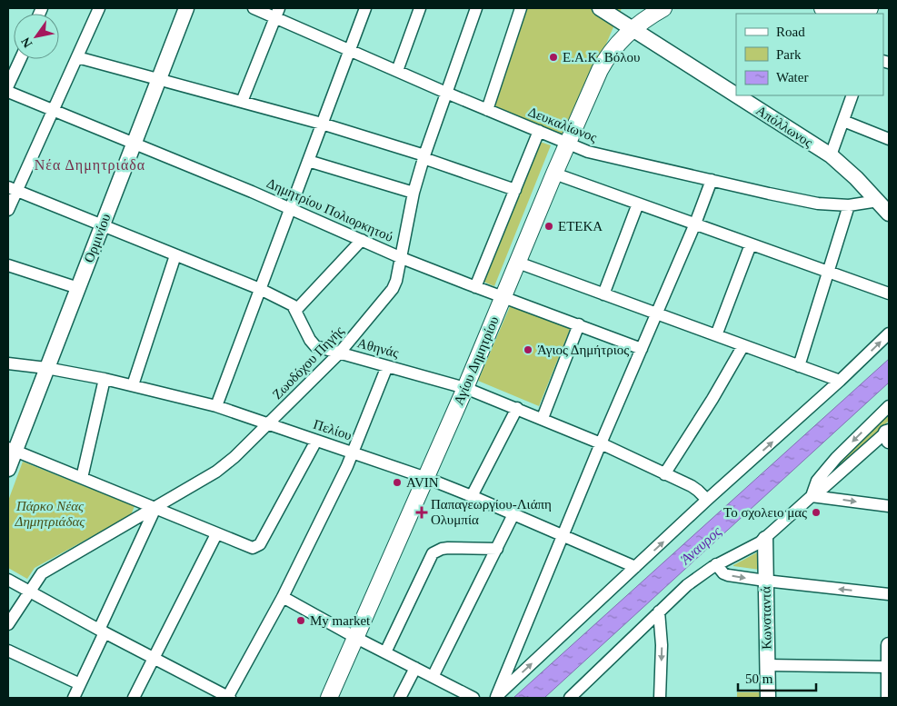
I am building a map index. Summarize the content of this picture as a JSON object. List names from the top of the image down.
{
  "streets": {
    "main road": ["Αγίου Δημητρίου"],
    "street": [
      "Δευκαλίωνος",
      "Απόλλωνος",
      "Δημητρίου Πολιορκητού",
      "Ορμινίου",
      "Αθηνάς",
      "Ζωοδόχου Πηγής",
      "Πελίου",
      "Κωνσταντά"
    ]
  },
  "crossings": [
    ["Δευκαλίωνος", "Απόλλωνος"],
    ["Δευκαλίωνος", "Αγίου Δημητρίου"],
    ["Δευκαλίωνος", "Ζωοδόχου Πηγής"],
    ["Απόλλωνος", "Αγίου Δημητρίου"],
    ["Δημητρίου Πολιορκητού", "Ορμινίου"],
    ["Δημητρίου Πολιορκητού", "Αγίου Δημητρίου"],
    ["Δημητρίου Πολιορκητού", "Ζωοδόχου Πηγής"],
    ["Ορμινίου", "Αθηνάς"],
    ["Ορμινίου", "Πελίου"],
    ["Αθηνάς", "Αγίου Δημητρίου"],
    ["Αθηνάς", "Ζωοδόχου Πηγής"],
    ["Αγίου Δημητρίου", "Πελίου"],
    ["Ζωοδόχου Πηγής", "Πελίου"]
  ],
  "districts": ["Νέα Δημητριάδα"],
  "water": ["Άναυρος"],
  "parks": ["Πάρκο Νέας Δημητριάδας"],
  "places": {
    "other": [
      "Ε.Α.Κ. Βόλου",
      "ΕΤΕΚΑ",
      "Άγιος Δημήτριος",
      "AVIN",
      "Το σχολειο μας",
      "My market"
    ],
    "health": ["Παπαγεωργίου-Λιάπη Ολυμπία"]
  },
  "legend": ["Road", "Park", "Water"],
  "scale_bar": "50 m",
  "north": "bottom left"
}
